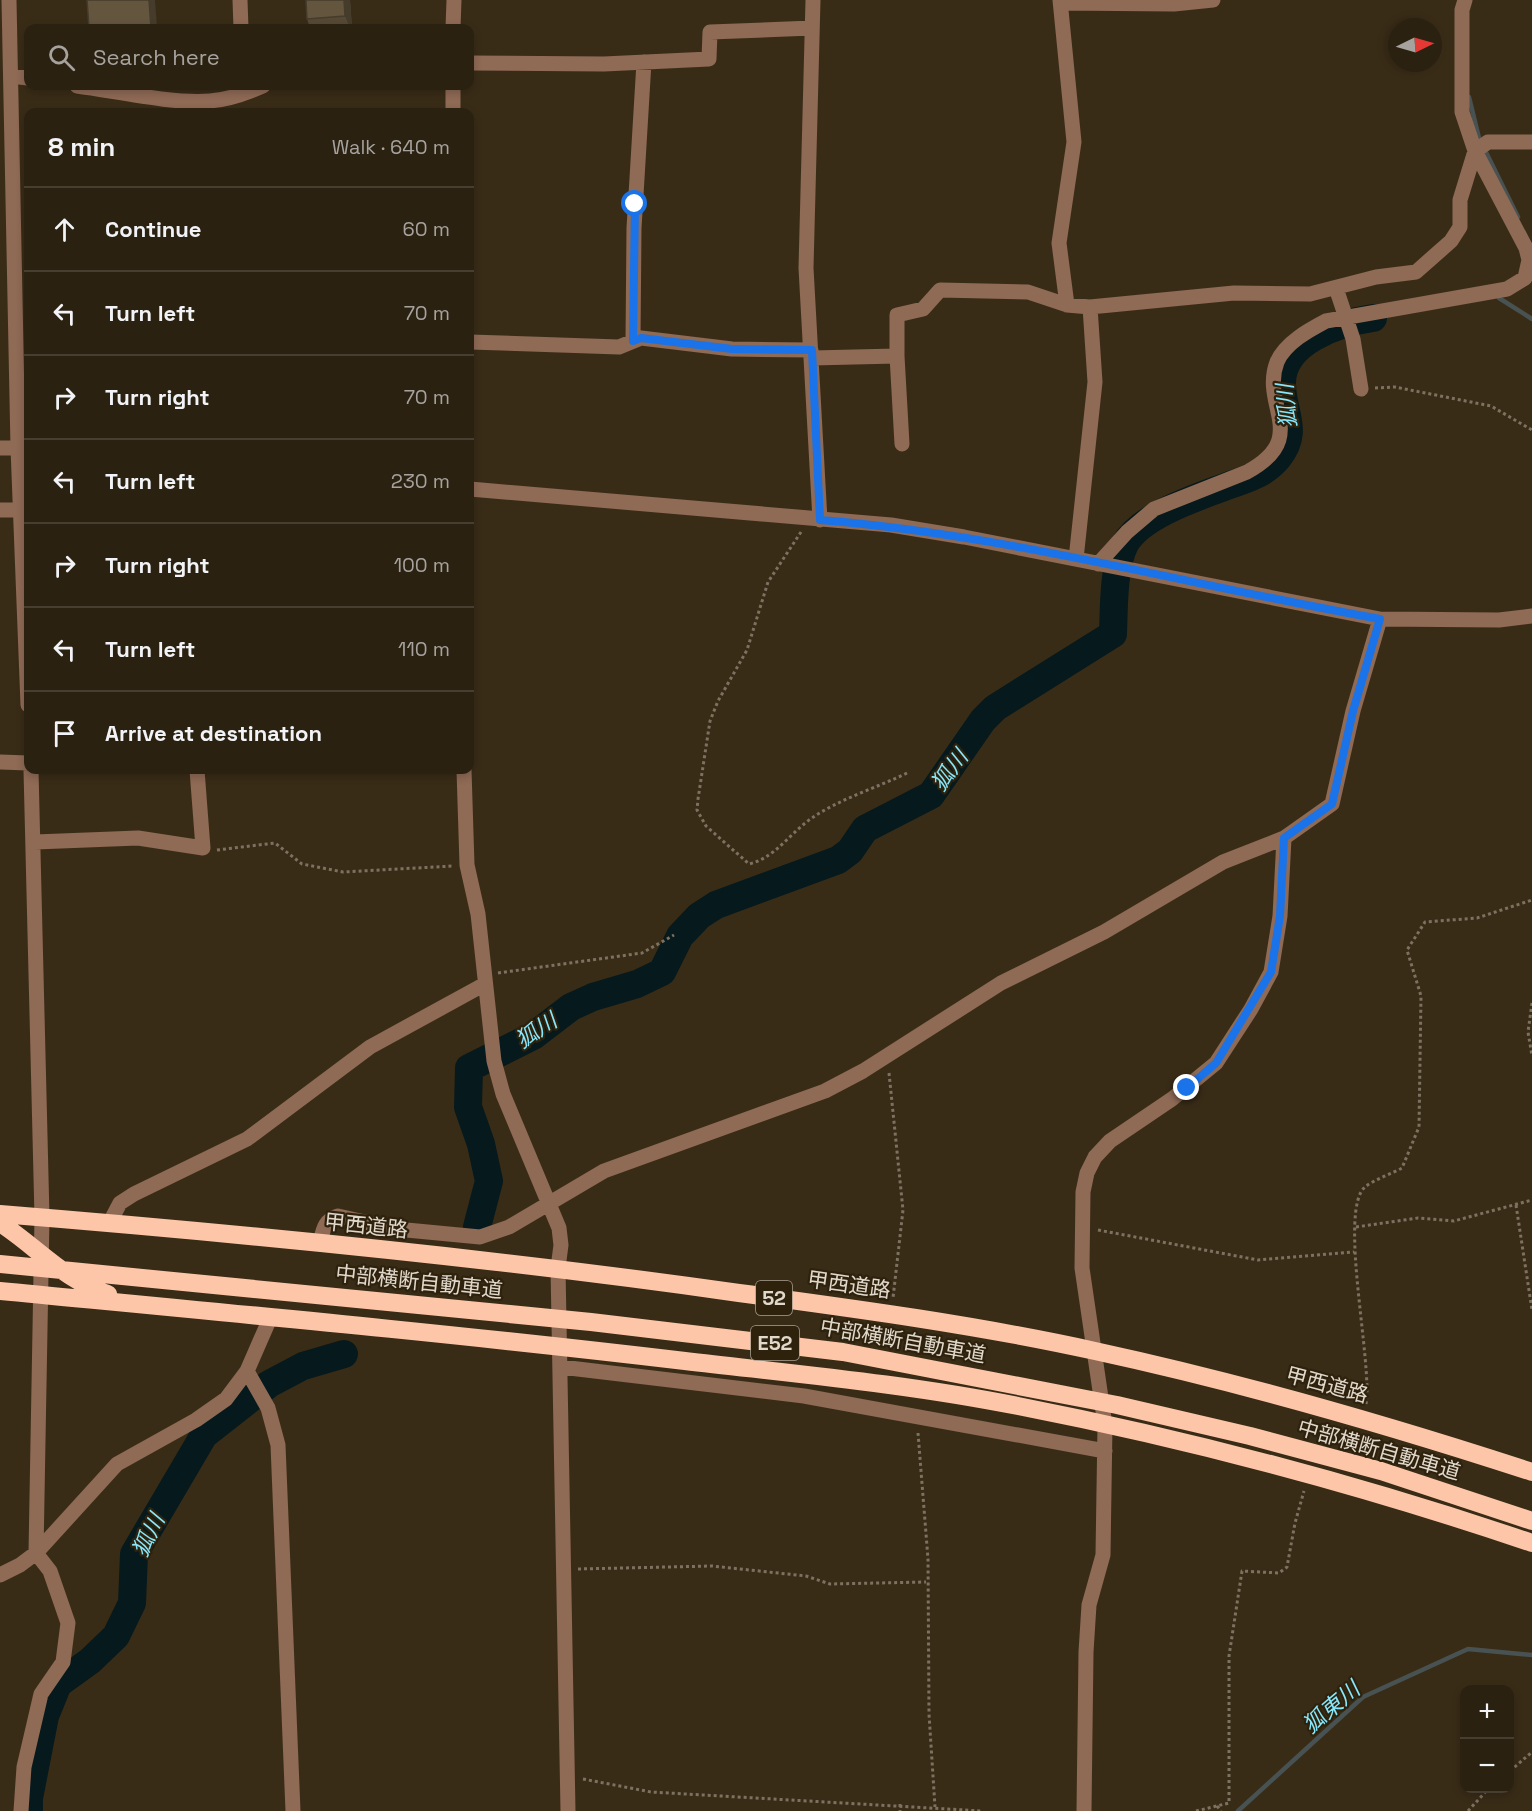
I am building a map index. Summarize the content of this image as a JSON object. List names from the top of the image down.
{
  "streets": {
    "highway": [
      "甲西道路",
      "中部横断自動車道",
      "52",
      "E52"
    ]
  },
  "water": ["狐川", "狐東川"],
  "north": "right",
  "page": {
    "search": "Search here",
    "heading": ["8 min", "Walk · 640 m"],
    "list": [
      ["Continue", "60 m"],
      ["Turn left", "70 m"],
      ["Turn right", "70 m"],
      ["Turn left", "230 m"],
      ["Turn right", "100 m"],
      ["Turn left", "110 m"],
      "Arrive at destination"
    ],
    "map_buttons": ["+", "−"]
  }
}
